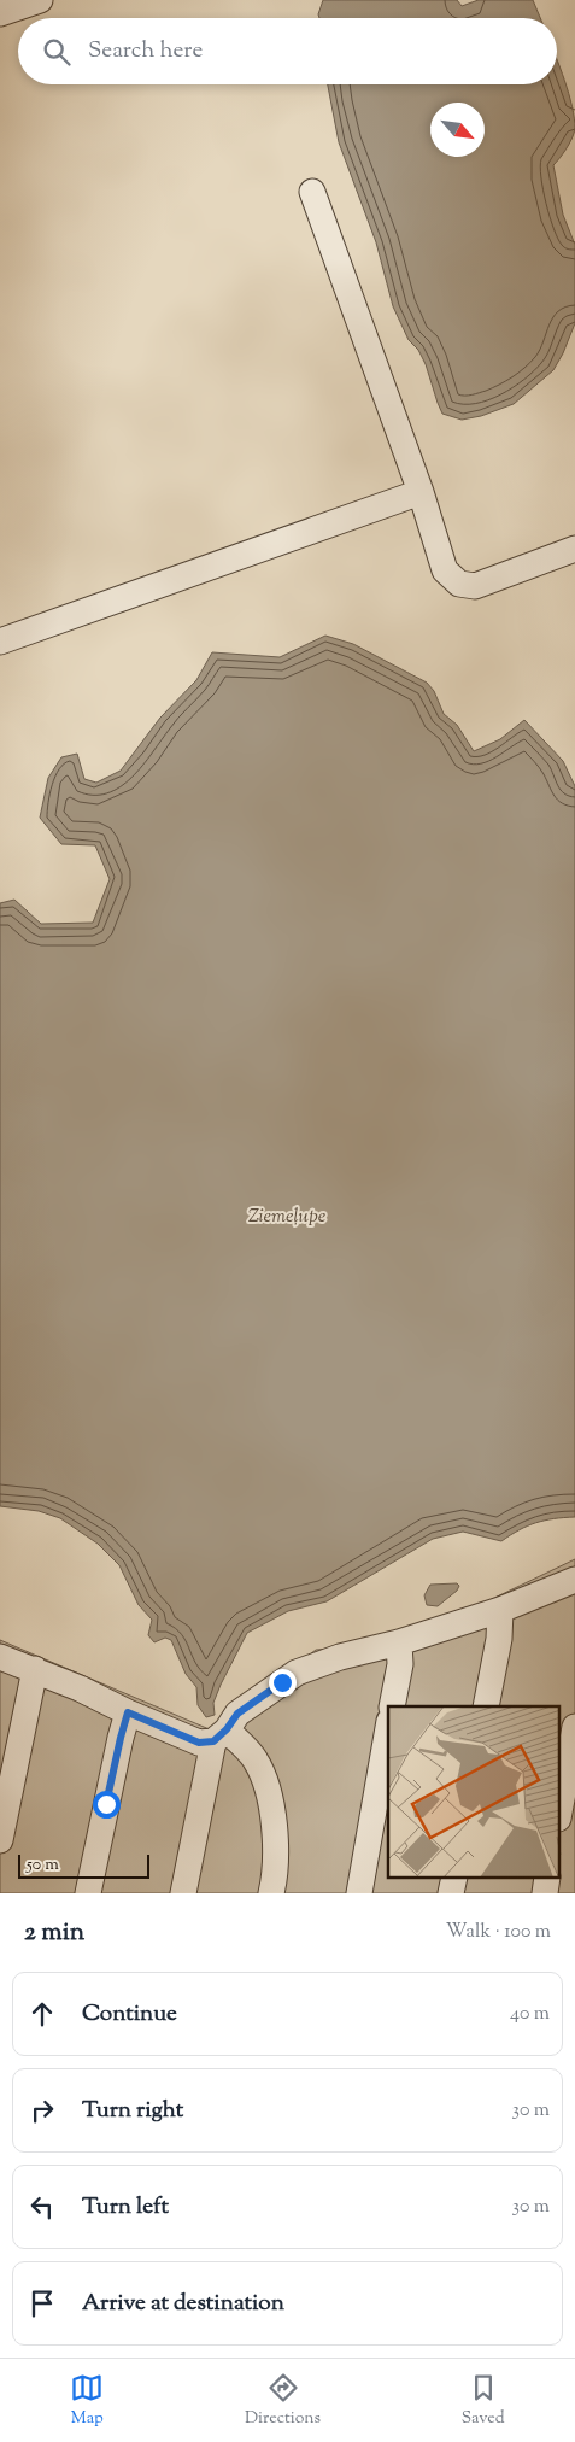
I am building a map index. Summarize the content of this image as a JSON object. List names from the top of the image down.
{
  "water": ["Ziemeļupe"],
  "scale_bar": "50 m",
  "north": "bottom right",
  "page": {
    "search": "Search here",
    "scale": "50 m",
    "heading": ["2 min", "Walk · 100 m"],
    "list": [
      ["Continue", "40 m"],
      ["Turn right", "30 m"],
      ["Turn left", "30 m"],
      "Arrive at destination"
    ],
    "nav": ["Map", "Directions", "Saved"]
  }
}
